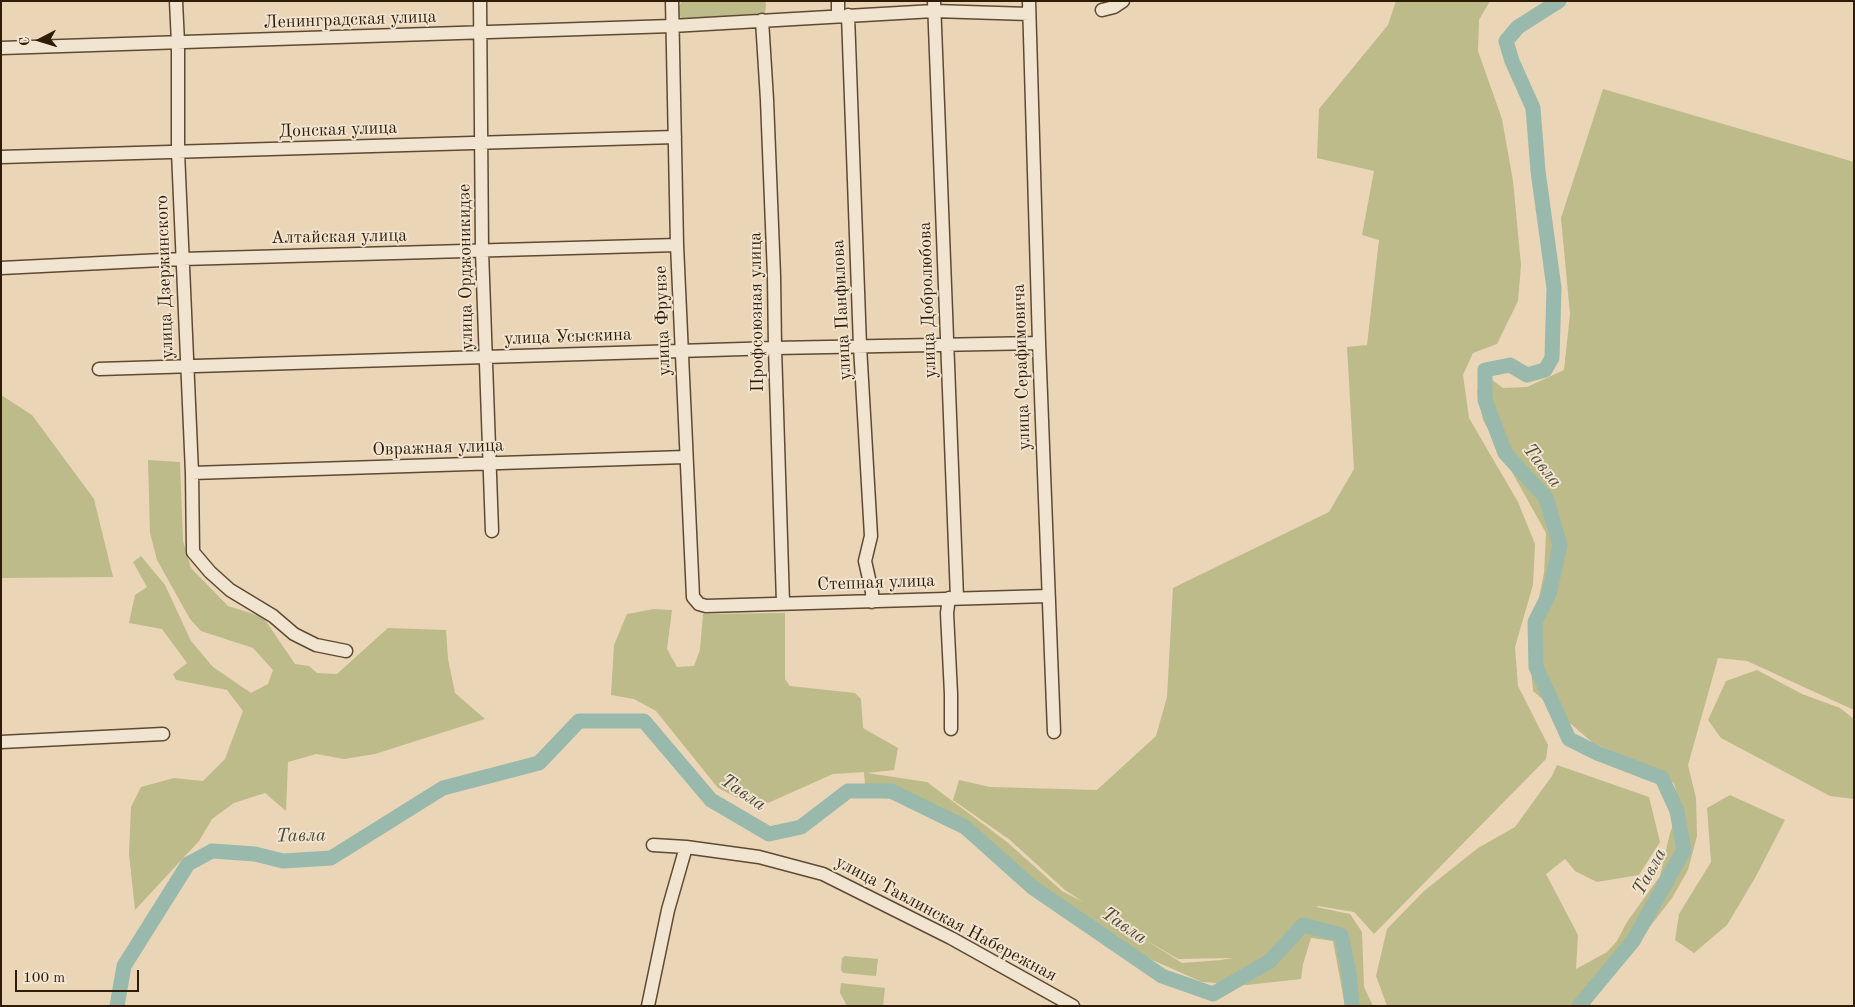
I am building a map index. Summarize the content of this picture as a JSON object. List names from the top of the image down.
{
  "streets": {
    "street": [
      "Ленинградская улица",
      "Донская улица",
      "Алтайская улица",
      "улица Орджоникидзе",
      "улица Дзержинского",
      "улица Добролюбова",
      "улица Панфилова",
      "Профсоюзная улица",
      "улица Фрунзе",
      "улица Усыскина",
      "улица Серафимовича",
      "Овражная улица",
      "Степная улица",
      "улица Тавлинская Набережная"
    ]
  },
  "crossings": [
    ["Ленинградская улица", "улица Орджоникидзе"],
    ["Ленинградская улица", "улица Дзержинского"],
    ["Ленинградская улица", "улица Добролюбова"],
    ["Ленинградская улица", "улица Панфилова"],
    ["Ленинградская улица", "Профсоюзная улица"],
    ["Ленинградская улица", "улица Фрунзе"],
    ["Ленинградская улица", "улица Серафимовича"],
    ["Донская улица", "улица Орджоникидзе"],
    ["Донская улица", "улица Дзержинского"],
    ["Донская улица", "улица Фрунзе"],
    ["Алтайская улица", "улица Орджоникидзе"],
    ["Алтайская улица", "улица Дзержинского"],
    ["Алтайская улица", "улица Фрунзе"],
    ["улица Орджоникидзе", "улица Усыскина"],
    ["улица Орджоникидзе", "Овражная улица"],
    ["улица Дзержинского", "улица Усыскина"],
    ["улица Дзержинского", "Овражная улица"],
    ["улица Добролюбова", "улица Усыскина"],
    ["улица Добролюбова", "Степная улица"],
    ["улица Панфилова", "улица Усыскина"],
    ["улица Панфилова", "Степная улица"],
    ["Профсоюзная улица", "улица Усыскина"],
    ["Профсоюзная улица", "Степная улица"],
    ["улица Фрунзе", "улица Усыскина"],
    ["улица Фрунзе", "Овражная улица"],
    ["улица Фрунзе", "Степная улица"],
    ["улица Усыскина", "улица Серафимовича"],
    ["улица Серафимовича", "Степная улица"]
  ],
  "water": ["Тавла"],
  "scale_bar": "100 m",
  "north": "left"
}
